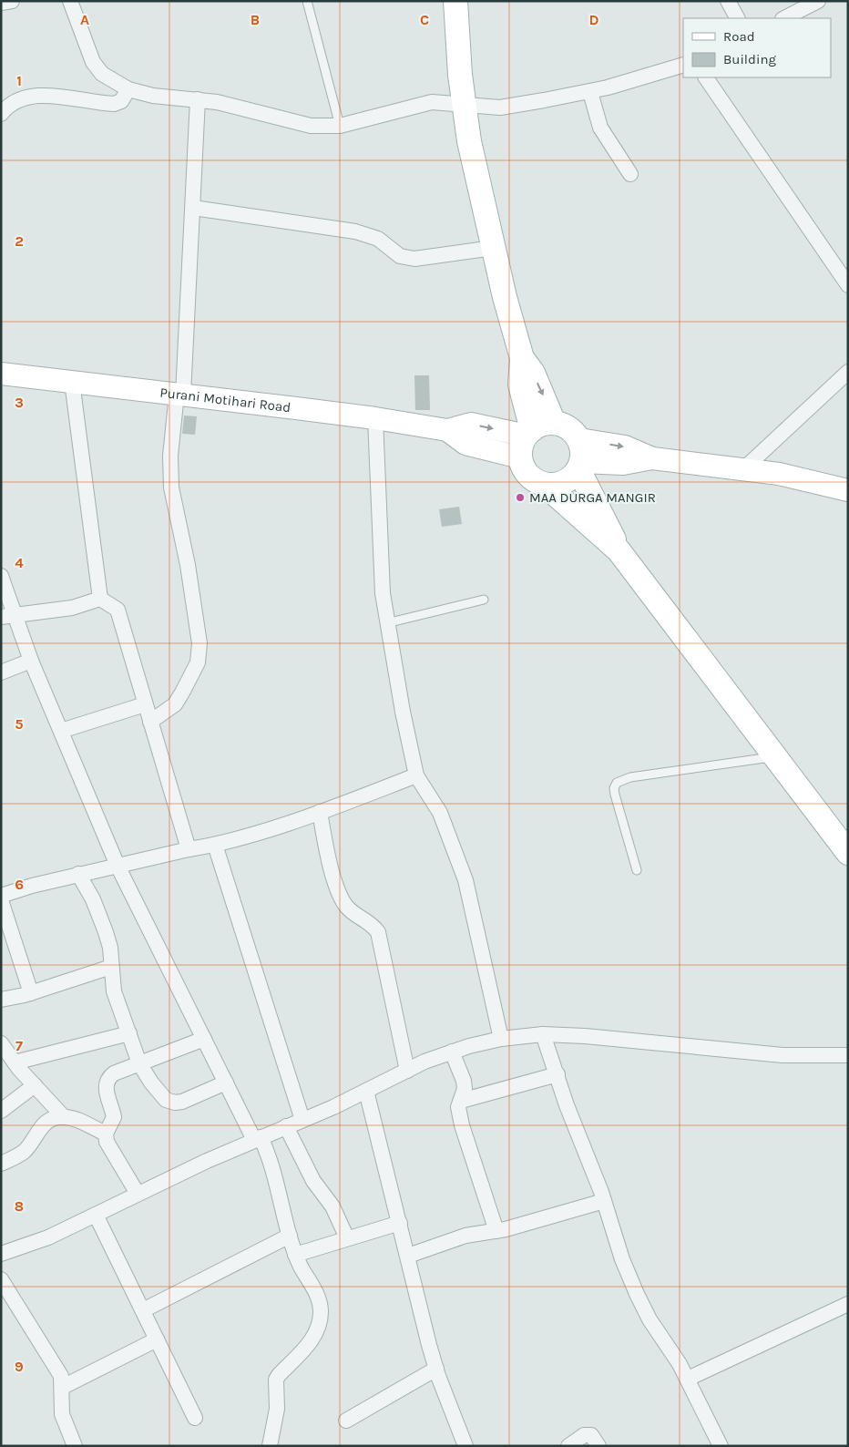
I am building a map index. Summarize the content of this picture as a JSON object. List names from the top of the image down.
{
  "streets": {
    "main road": ["Purani Motihari Road"]
  },
  "places": ["MAA DURGA MANGIR"],
  "legend": ["Road", "Building"],
  "grid": {
    "columns": [
      "A",
      "B",
      "C",
      "D"
    ],
    "rows": [
      "1",
      "2",
      "3",
      "4",
      "5",
      "6",
      "7",
      "8",
      "9"
    ]
  }
}
